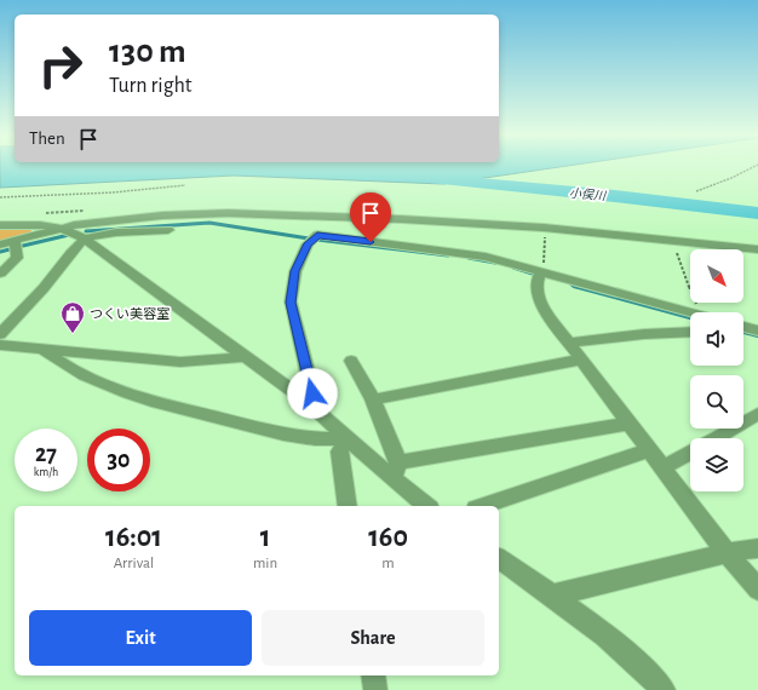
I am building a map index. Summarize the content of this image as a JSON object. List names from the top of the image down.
{
  "water": ["小俣川"],
  "places": {
    "shop": ["つくい美容室"]
  },
  "north": "bottom right",
  "page": {
    "turn": ["130 m", "Turn right"],
    "then": "Then",
    "speed": "27 km/h",
    "limit": "30",
    "eta": [
      "16:01",
      "Arrival",
      "1",
      "min",
      "160",
      "m"
    ],
    "buttons": ["Exit", "Share"]
  }
}
